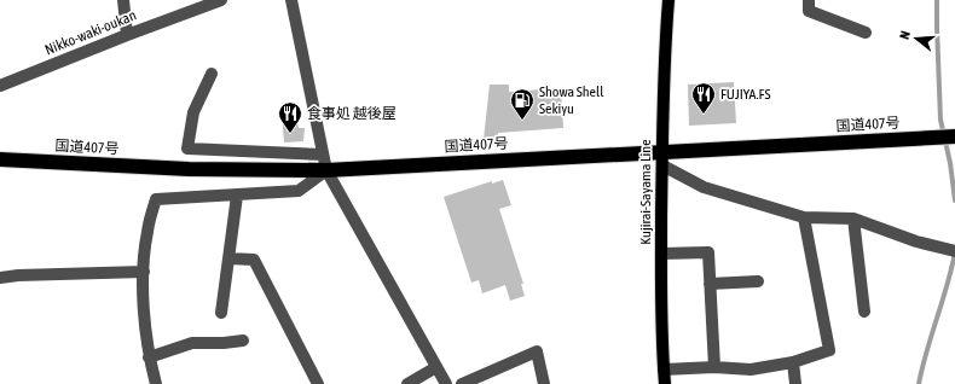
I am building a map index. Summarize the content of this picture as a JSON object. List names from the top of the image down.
{
  "streets": {
    "highway": ["国道407号"],
    "main road": ["Kujirai-Sayama Line"],
    "street": ["Nikko-waki-oukan"]
  },
  "crossings": [
    ["国道407号", "Kujirai-Sayama Line"]
  ],
  "places": {
    "restaurant": ["FUJIYA.FS", "食事処 越後屋"],
    "fuel station": ["Showa Shell Sekiyu"]
  },
  "north": "left"
}
